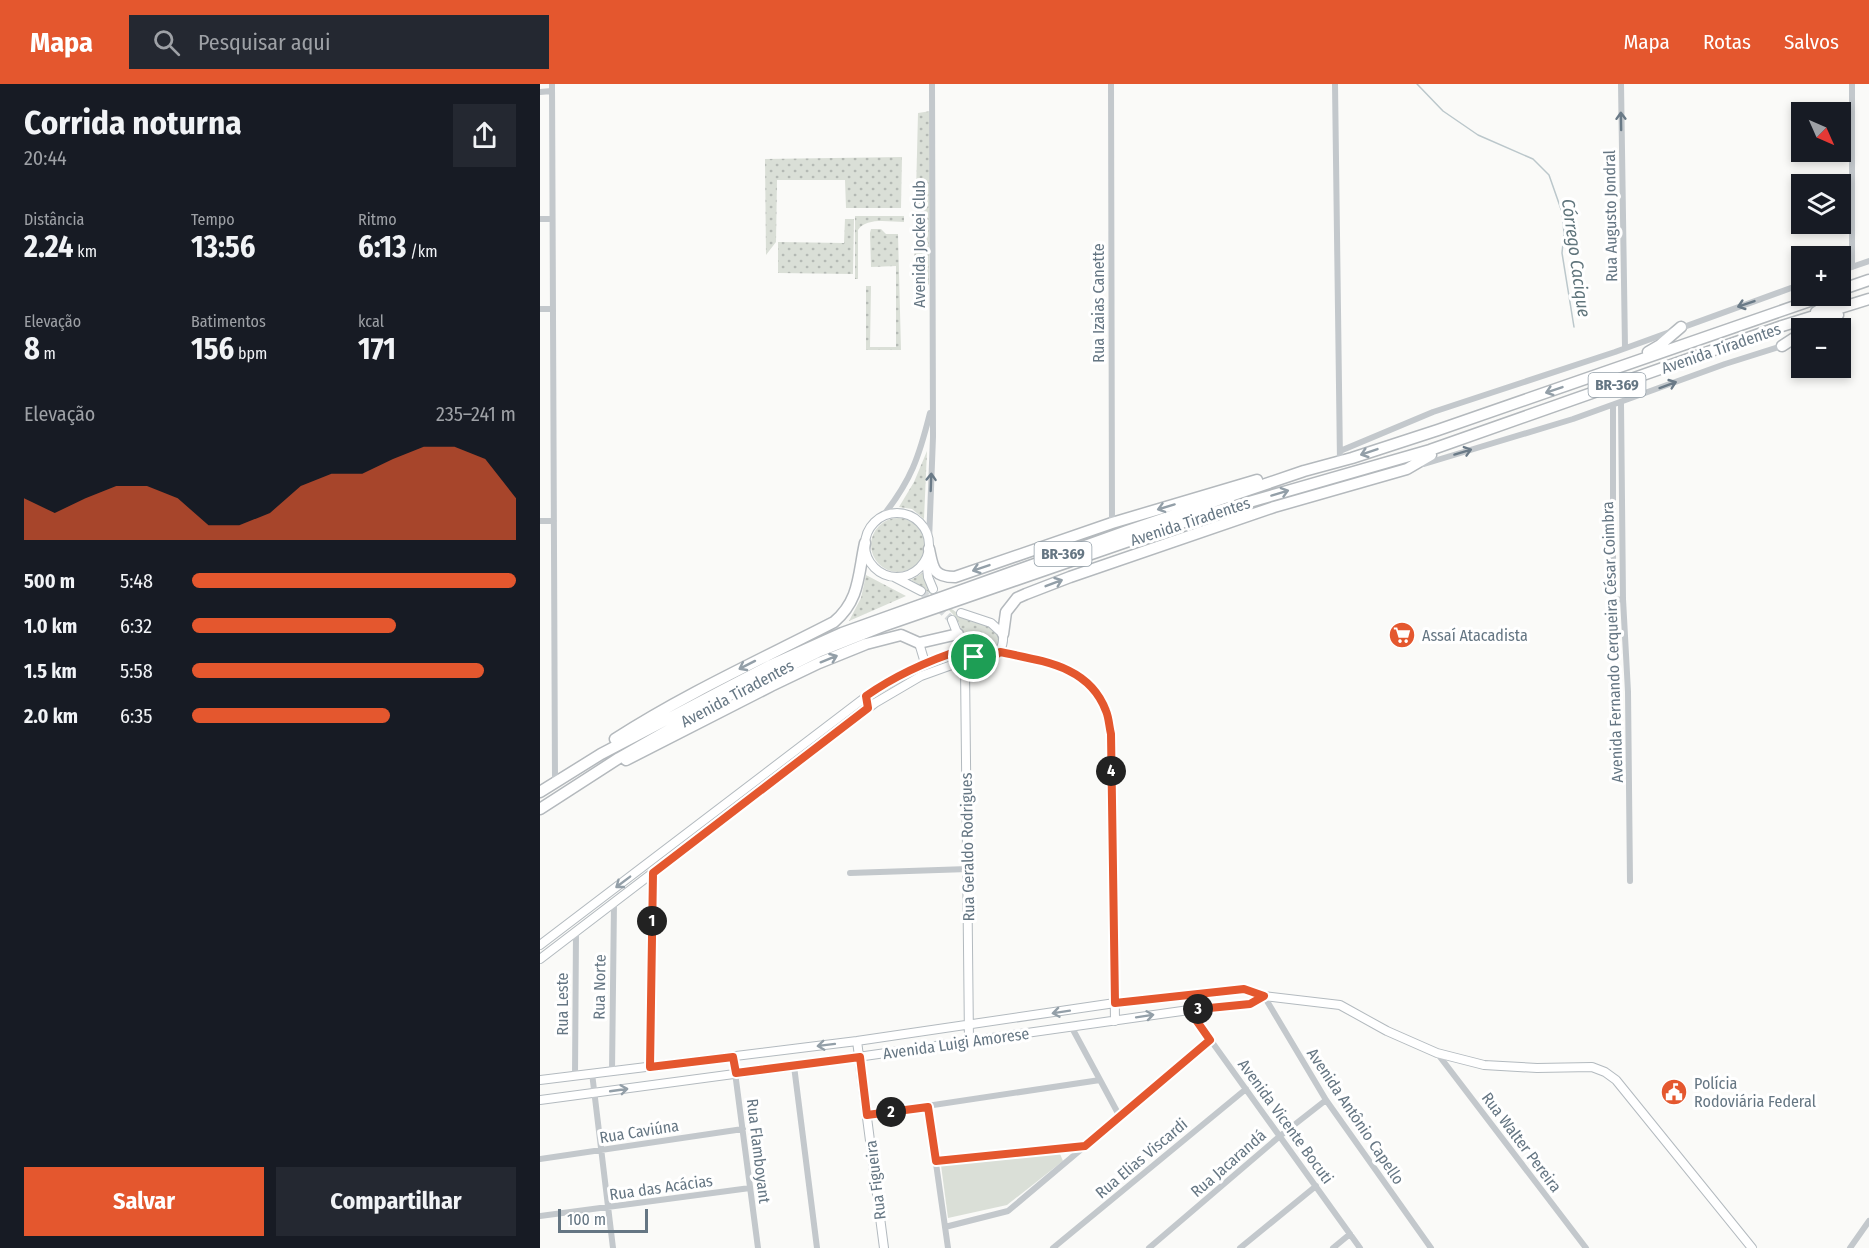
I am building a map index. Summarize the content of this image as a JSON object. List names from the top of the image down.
{
  "streets": {
    "highway": ["Avenida Tiradentes", "BR-369"],
    "street": [
      "Rua Augusto Jondral",
      "Avenida Jockei Club",
      "Rua Izaias Canette",
      "Avenida Fernando Cerqueira César Coimbra",
      "Rua Geraldo Rodrigues",
      "Rua Norte",
      "Rua Leste",
      "Avenida Luigi Amorese",
      "Avenida Antônio Capello",
      "Avenida Vicente Bocuti",
      "Rua Caviúna",
      "Rua Walter Pereira",
      "Rua Flamboyant",
      "Rua Elias Viscardi",
      "Rua Jacarandá",
      "Rua Figueira",
      "Rua das Acácias"
    ]
  },
  "crossings": [
    ["Rua Geraldo Rodrigues", "Avenida Luigi Amorese"],
    ["Rua Norte", "Avenida Luigi Amorese"],
    ["Rua Leste", "Avenida Luigi Amorese"],
    ["Avenida Luigi Amorese", "Avenida Antônio Capello"],
    ["Avenida Luigi Amorese", "Avenida Vicente Bocuti"],
    ["Avenida Luigi Amorese", "Rua Walter Pereira"],
    ["Avenida Luigi Amorese", "Rua Flamboyant"],
    ["Avenida Luigi Amorese", "Rua Figueira"],
    ["Avenida Antônio Capello", "Rua Jacarandá"],
    ["Avenida Vicente Bocuti", "Rua Elias Viscardi"],
    ["Avenida Vicente Bocuti", "Rua Jacarandá"],
    ["Rua Caviúna", "Rua Flamboyant"],
    ["Rua Flamboyant", "Rua das Acácias"]
  ],
  "one_way": ["Rua Augusto Jondral"],
  "water": ["Córrego Cacique"],
  "places": {
    "supermarket": ["Assaí Atacadista"],
    "public building": ["Polícia Rodoviária Federal"]
  },
  "scale_bar": "100 m",
  "north": "bottom right",
  "page": {
    "header": "Mapa",
    "search": "Pesquisar aqui",
    "nav": ["Mapa", "Rotas", "Salvos"],
    "heading": ["Corrida noturna", "20:44"],
    "map_buttons": ["+", "−"],
    "stats": [
      ["Distância", "2.24 km"],
      ["Tempo", "13:56"],
      ["Ritmo", "6:13 /km"],
      ["Elevação", "8 m"],
      ["Batimentos", "156 bpm"],
      ["kcal", "171"]
    ],
    "chart": ["Elevação", "235–241 m"],
    "list": [
      {
        "name": "500 m",
        "note": "5:48"
      },
      {
        "name": "1.0 km",
        "note": "6:32"
      },
      {
        "name": "1.5 km",
        "note": "5:58"
      },
      {
        "name": "2.0 km",
        "note": "6:35"
      }
    ],
    "pins": [
      "4",
      "1",
      "3",
      "2"
    ],
    "buttons": ["Salvar", "Compartilhar"],
    "scale": "100 m"
  }
}
